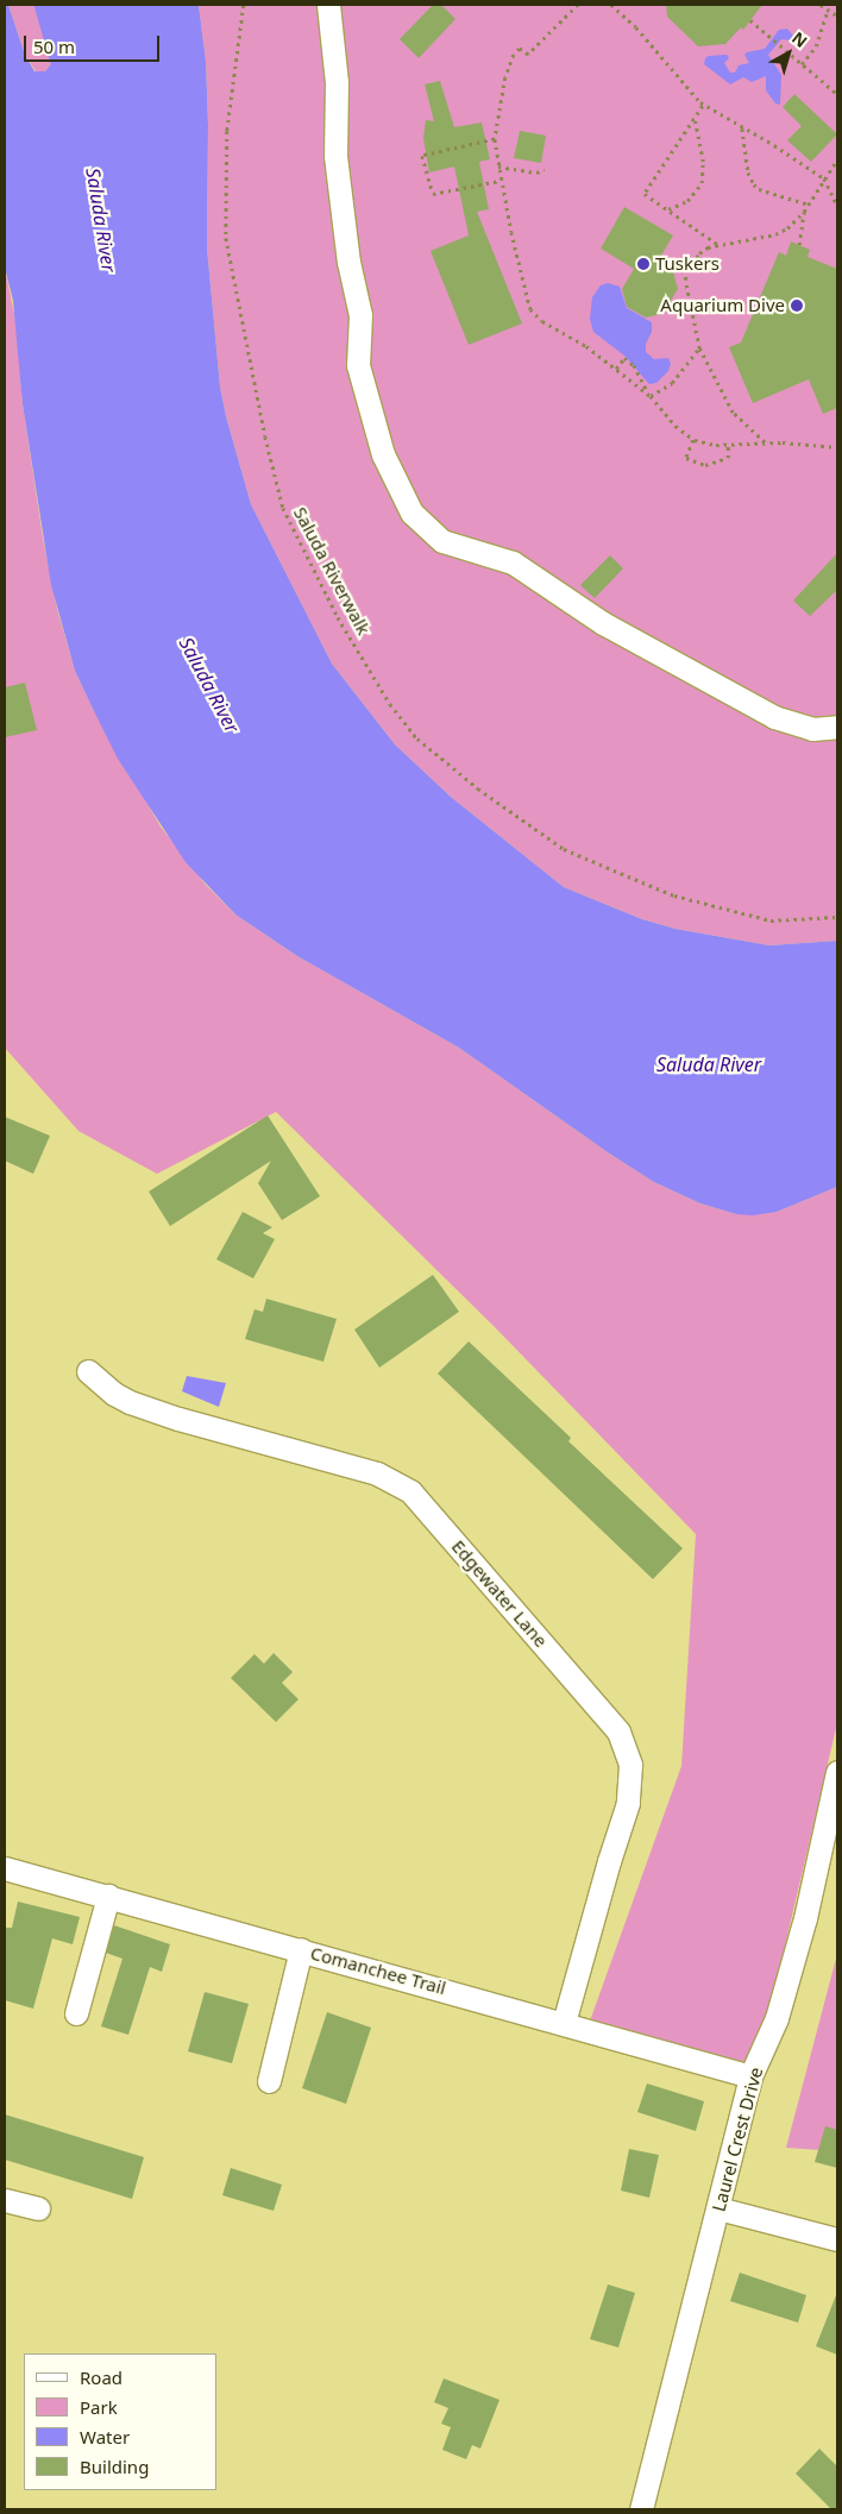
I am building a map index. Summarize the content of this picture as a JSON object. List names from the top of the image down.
{
  "streets": {
    "street": ["Edgewater Lane", "Comanchee Trail", "Laurel Crest Drive"],
    "path": ["Saluda Riverwalk"]
  },
  "crossings": [
    ["Edgewater Lane", "Comanchee Trail"],
    ["Comanchee Trail", "Laurel Crest Drive"]
  ],
  "water": ["Saluda River"],
  "places": ["Tuskers", "Aquarium Dive"],
  "legend": [
    "Road",
    "Park",
    "Water",
    "Building"
  ],
  "scale_bar": "50 m",
  "north": "top right"
}
